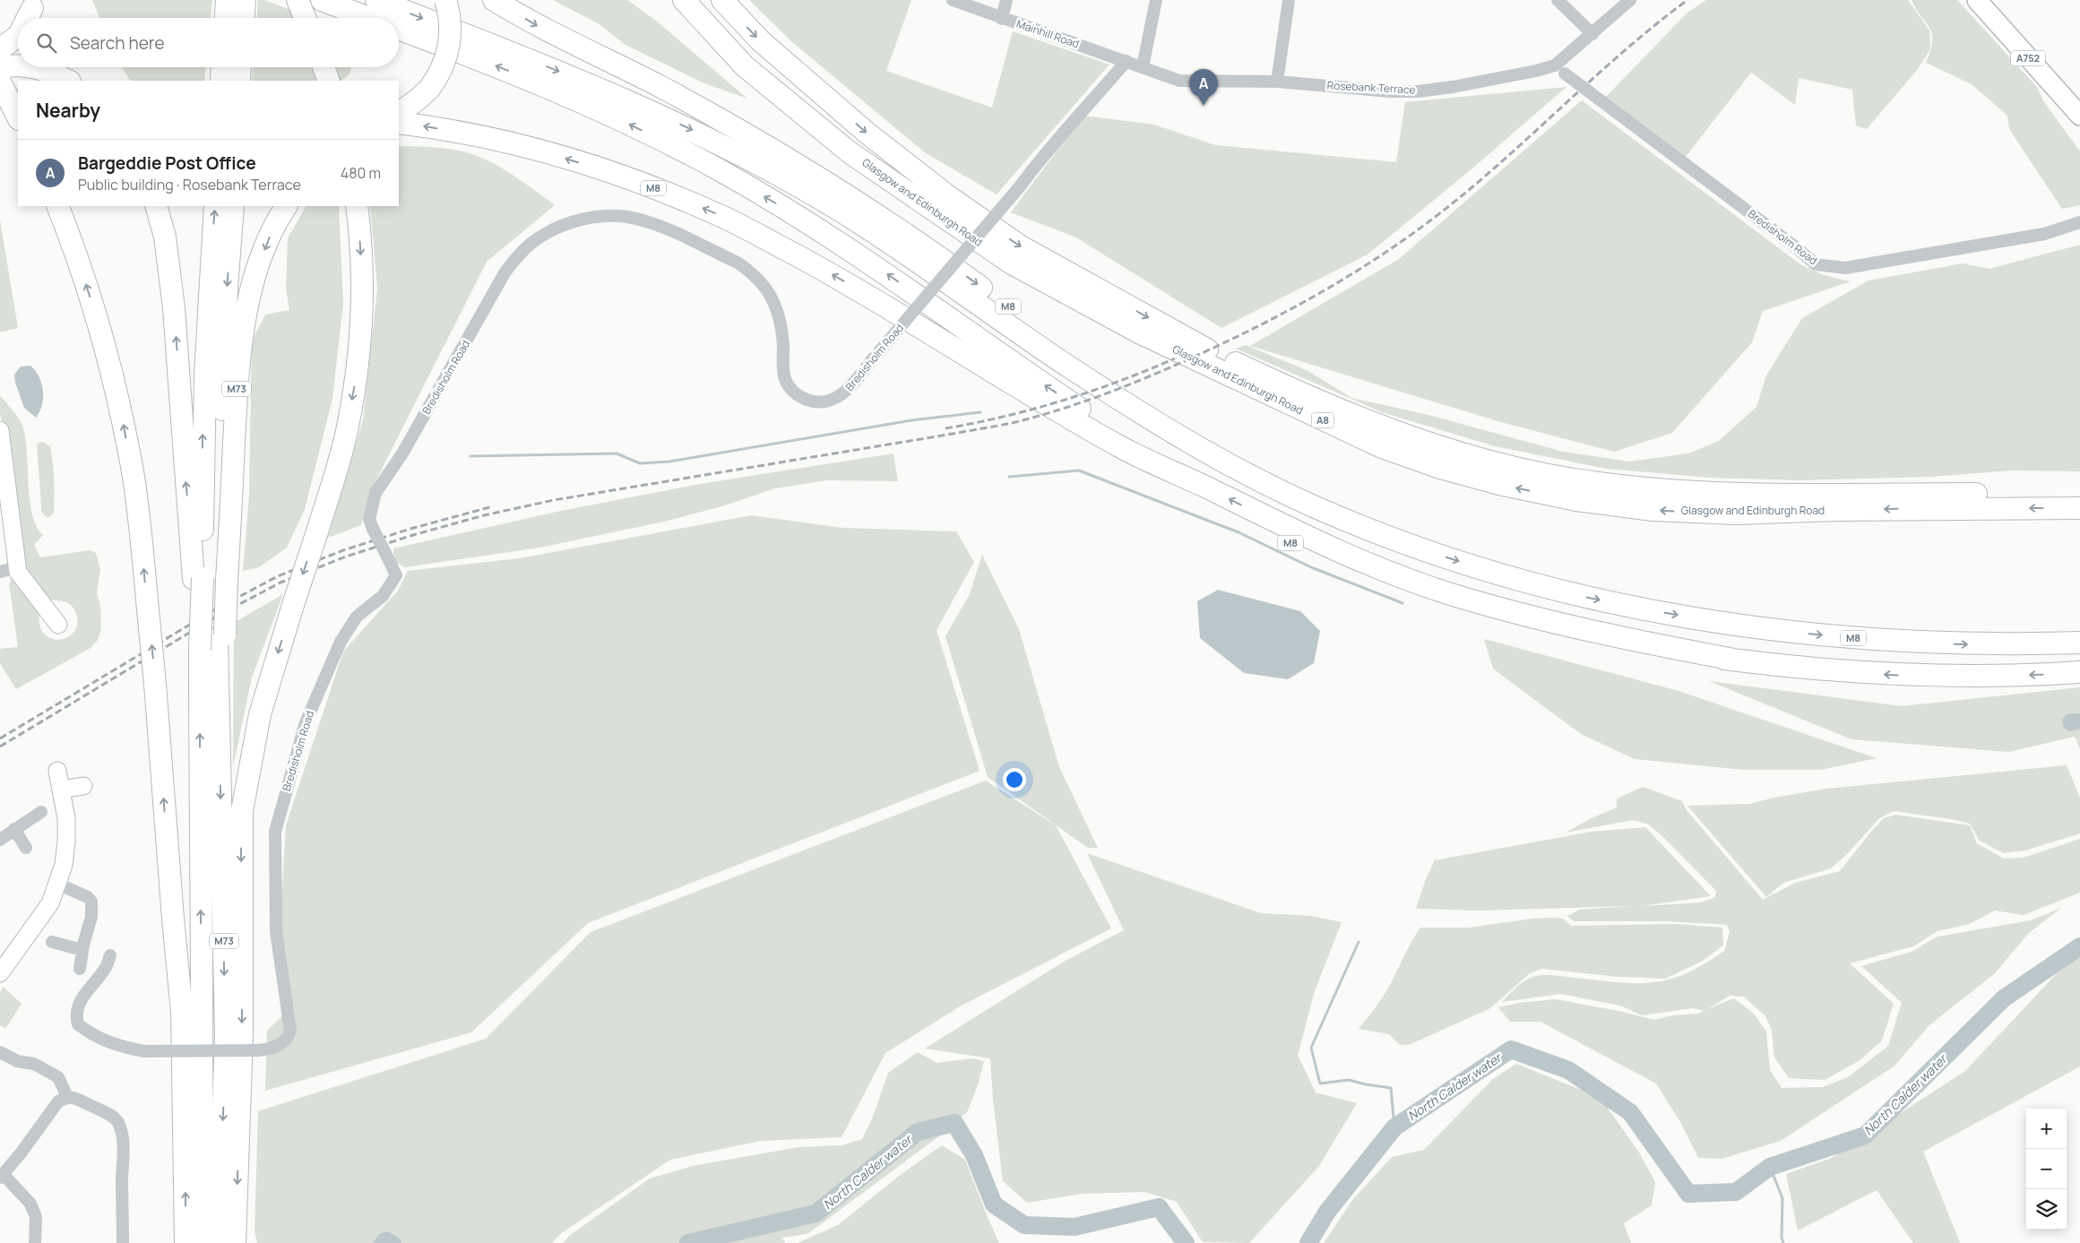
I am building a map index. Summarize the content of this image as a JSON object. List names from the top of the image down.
{
  "streets": {
    "highway": [
      "M8",
      "Glasgow and Edinburgh Road",
      "M73",
      "A8"
    ],
    "main road": ["A752"],
    "street": ["Mainhill Road", "Rosebank Terrace", "Bredisholm Road"]
  },
  "crossings": [
    ["Mainhill Road", "Rosebank Terrace"],
    ["Mainhill Road", "Bredisholm Road"],
    ["Rosebank Terrace", "Bredisholm Road"]
  ],
  "water": ["North Calder water"],
  "page": {
    "search": "Search here",
    "pins": "A",
    "heading": "Nearby",
    "list": [
      {
        "mark": "A",
        "name": "Bargeddie Post Office",
        "note": "Public building · Rosebank Terrace",
        "value": "480 m"
      }
    ],
    "map_buttons": ["+", "−"]
  }
}
